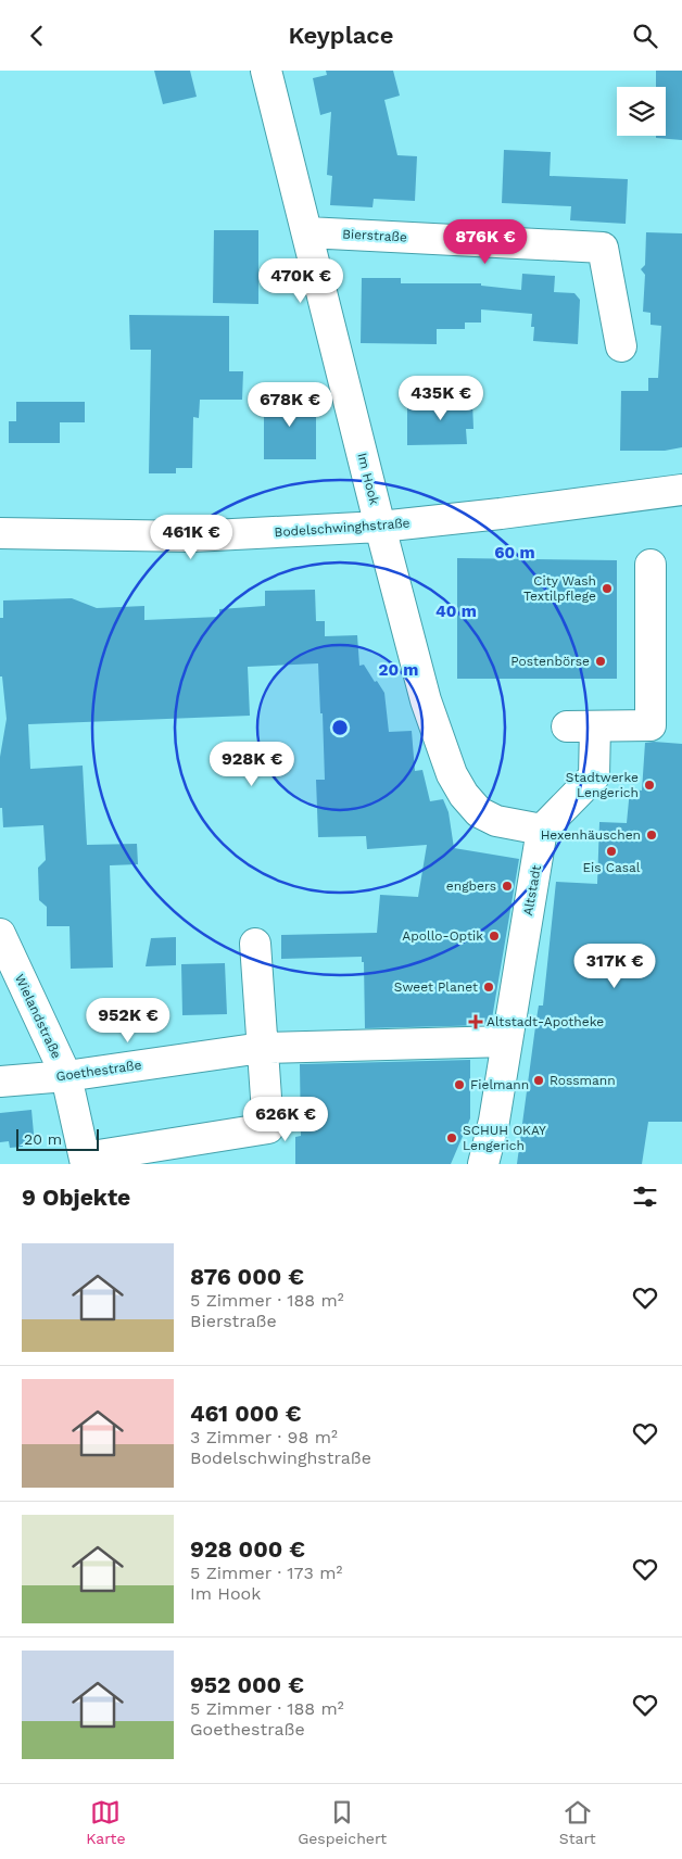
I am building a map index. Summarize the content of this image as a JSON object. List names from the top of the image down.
{
  "streets": {
    "street": [
      "Bierstraße",
      "Im Hook",
      "Bodelschwinghstraße",
      "Altstadt",
      "Wielandstraße",
      "Goethestraße"
    ]
  },
  "crossings": [
    ["Bierstraße", "Im Hook"],
    ["Im Hook", "Bodelschwinghstraße"],
    ["Im Hook", "Altstadt"],
    ["Wielandstraße", "Goethestraße"]
  ],
  "places": {
    "other": [
      "City Wash Textilpflege",
      "Postenbörse",
      "Stadtwerke Lengerich",
      "Hexenhäuschen",
      "Eis Casal",
      "engbers",
      "Apollo-Optik",
      "Sweet Planet",
      "Rossmann",
      "Fielmann",
      "SCHUH OKAY Lengerich"
    ],
    "health": ["Altstadt-Apotheke"]
  },
  "scale_bar": "20 m",
  "page": {
    "header": "Keyplace",
    "price": [
      "876K €",
      "470K €",
      "435K €",
      "678K €",
      "461K €",
      "928K €",
      "317K €",
      "952K €",
      "626K €"
    ],
    "scale": "20 m",
    "heading": "9 Objekte",
    "list": [
      {
        "name": "876 000 €",
        "note": "5 Zimmer · 188 m² · Bierstraße"
      },
      {
        "name": "461 000 €",
        "note": "3 Zimmer · 98 m² · Bodelschwinghstraße"
      },
      {
        "name": "928 000 €",
        "note": "5 Zimmer · 173 m² · Im Hook"
      },
      {
        "name": "952 000 €",
        "note": "5 Zimmer · 188 m² · Goethestraße"
      }
    ],
    "tabs": ["Karte", "Gespeichert", "Start"]
  },
  "rings": ["60 m", "40 m", "20 m"]
}
